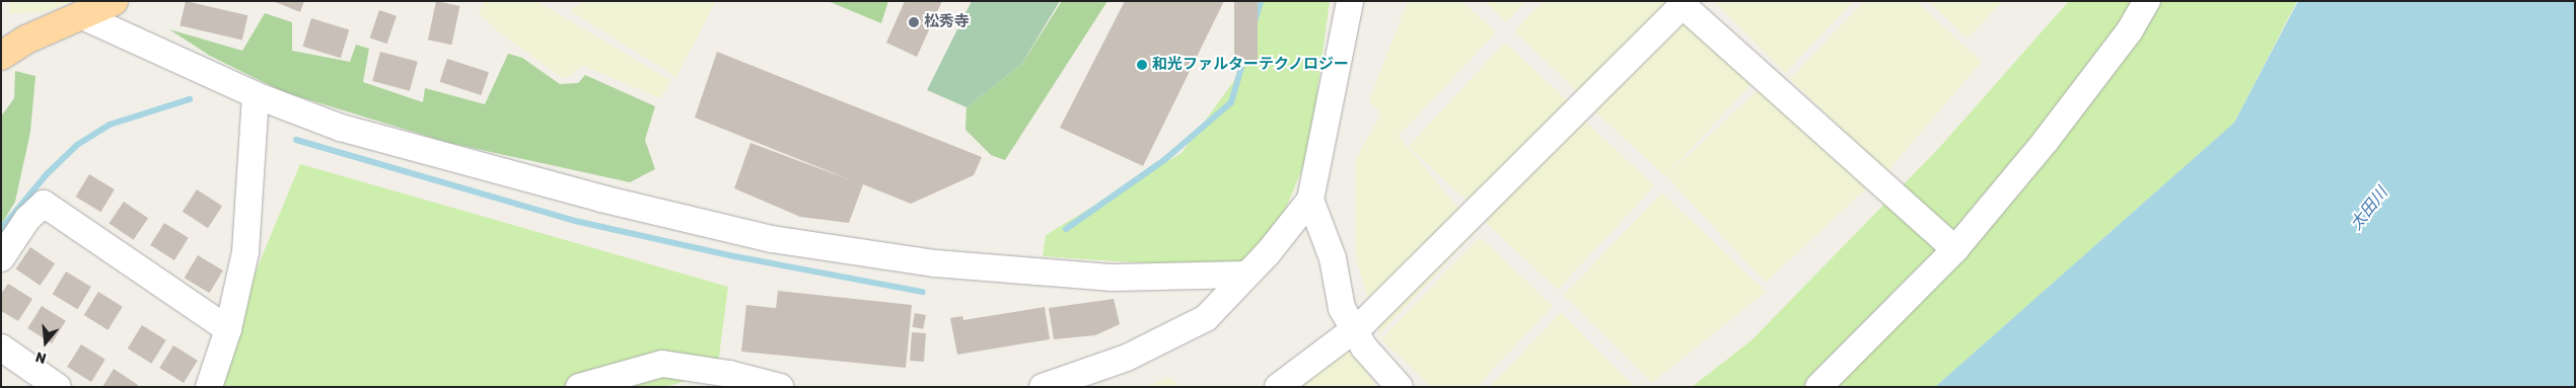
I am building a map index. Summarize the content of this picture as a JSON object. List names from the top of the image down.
{
  "water": ["太田川"],
  "places": ["松秀寺", "和光ファルターテクノロジー"],
  "north": "bottom"
}
